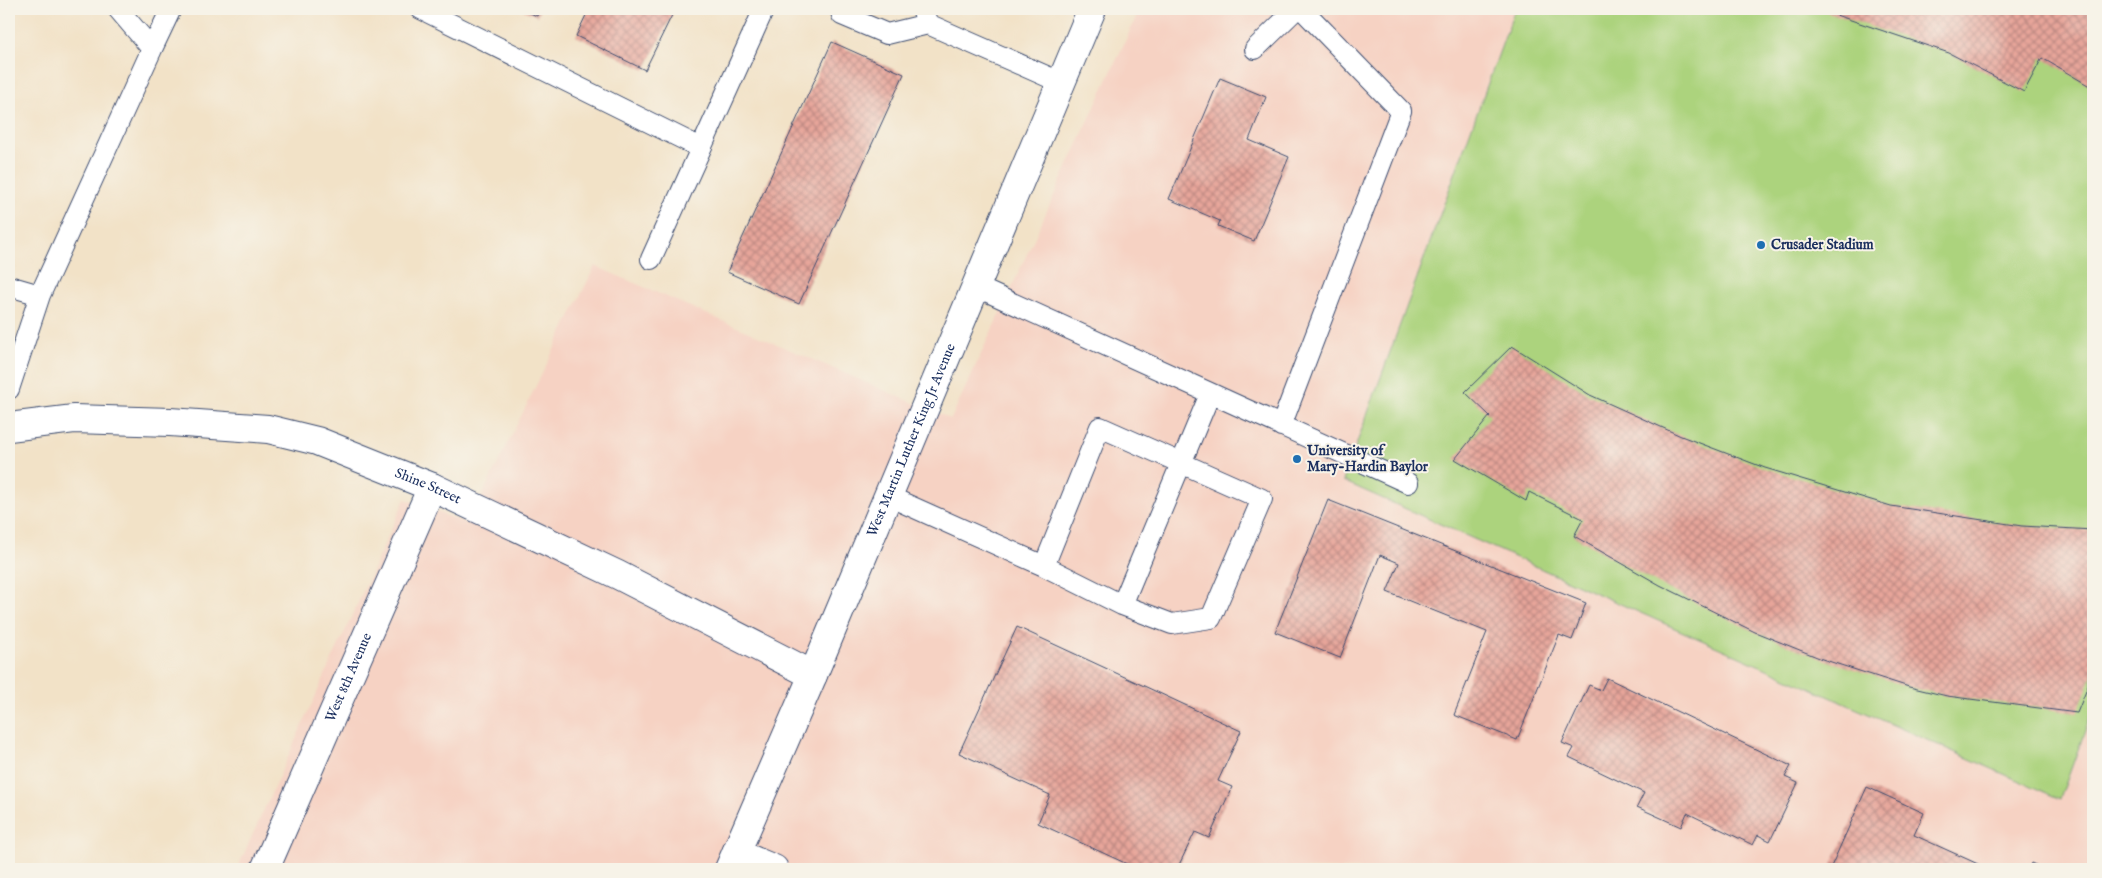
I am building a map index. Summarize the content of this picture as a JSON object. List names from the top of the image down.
{
  "streets": {
    "street": ["West Martin Luther King Jr Avenue", "Shine Street", "West 8th Avenue"]
  },
  "crossings": [
    ["West Martin Luther King Jr Avenue", "Shine Street"],
    ["Shine Street", "West 8th Avenue"]
  ],
  "places": ["Crusader Stadium", "University of Mary-Hardin Baylor"]
}
